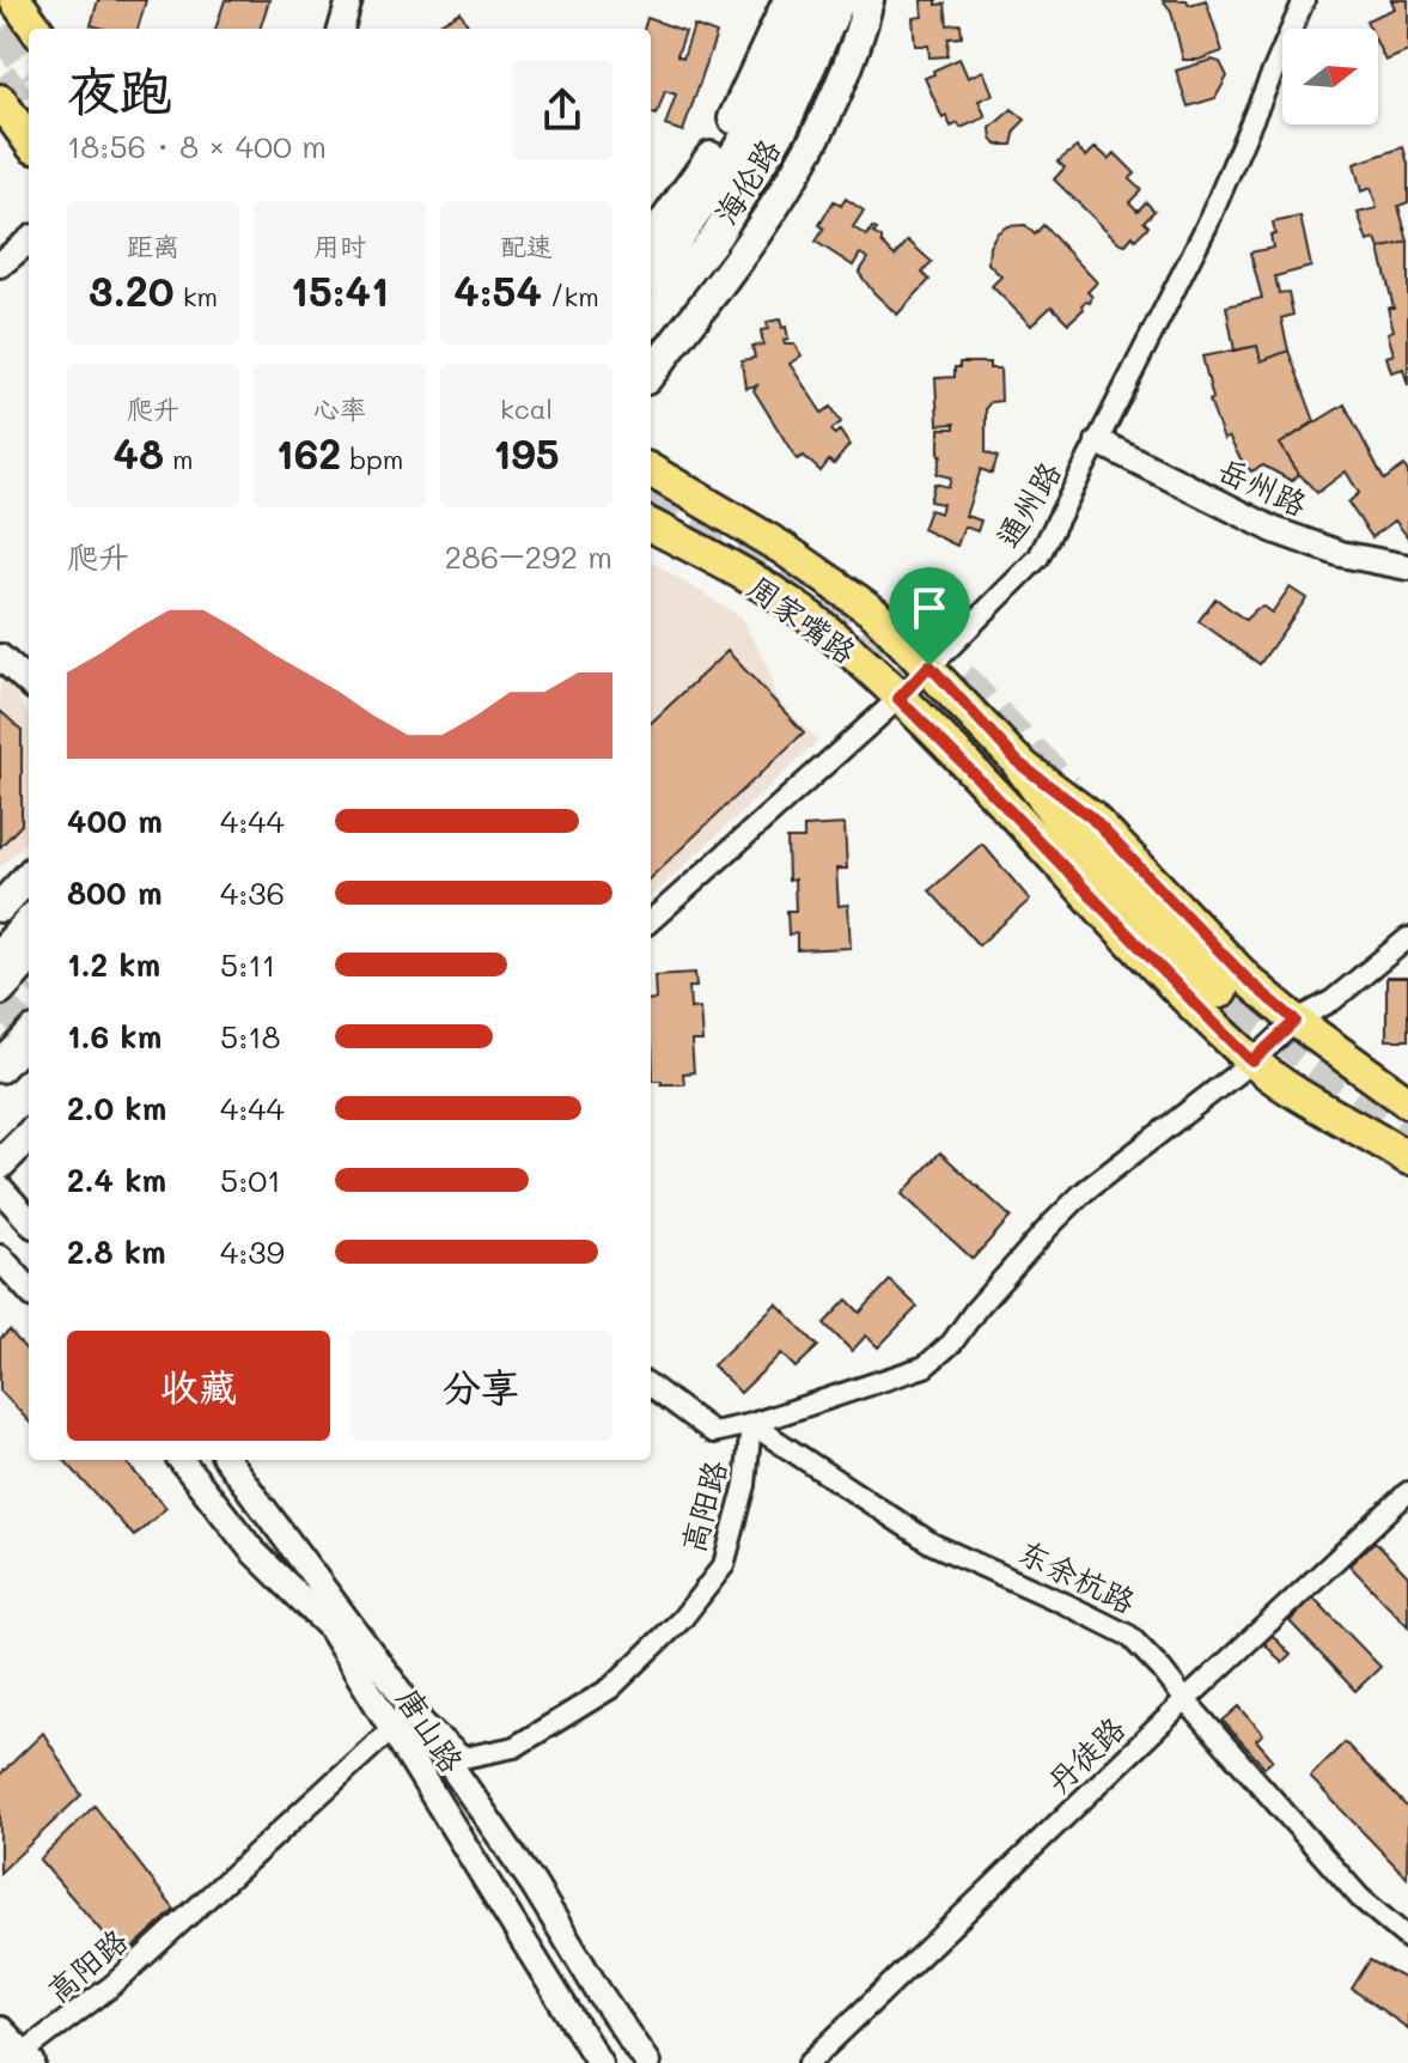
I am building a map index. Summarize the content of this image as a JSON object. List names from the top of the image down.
{
  "streets": {
    "main road": ["海伦路", "周家嘴路"],
    "street": [
      "岳州路",
      "通州路",
      "高阳路",
      "东余杭路",
      "唐山路",
      "丹徒路"
    ]
  },
  "crossings": [
    ["岳州路", "通州路"],
    ["通州路", "周家嘴路"],
    ["周家嘴路", "高阳路"],
    ["高阳路", "东余杭路"],
    ["高阳路", "唐山路"],
    ["东余杭路", "丹徒路"]
  ],
  "north": "right",
  "page": {
    "heading": ["夜跑", "18:56 · 8 × 400 m"],
    "stats": [
      ["距离", "3.20 km"],
      ["用时", "15:41"],
      ["配速", "4:54 /km"],
      ["爬升", "48 m"],
      ["心率", "162 bpm"],
      ["kcal", "195"]
    ],
    "chart": ["爬升", "286–292 m"],
    "list": [
      {
        "name": "400 m",
        "note": "4:44"
      },
      {
        "name": "800 m",
        "note": "4:36"
      },
      {
        "name": "1.2 km",
        "note": "5:11"
      },
      {
        "name": "1.6 km",
        "note": "5:18"
      },
      {
        "name": "2.0 km",
        "note": "4:44"
      },
      {
        "name": "2.4 km",
        "note": "5:01"
      },
      {
        "name": "2.8 km",
        "note": "4:39"
      }
    ],
    "buttons": ["收藏", "分享"]
  }
}
